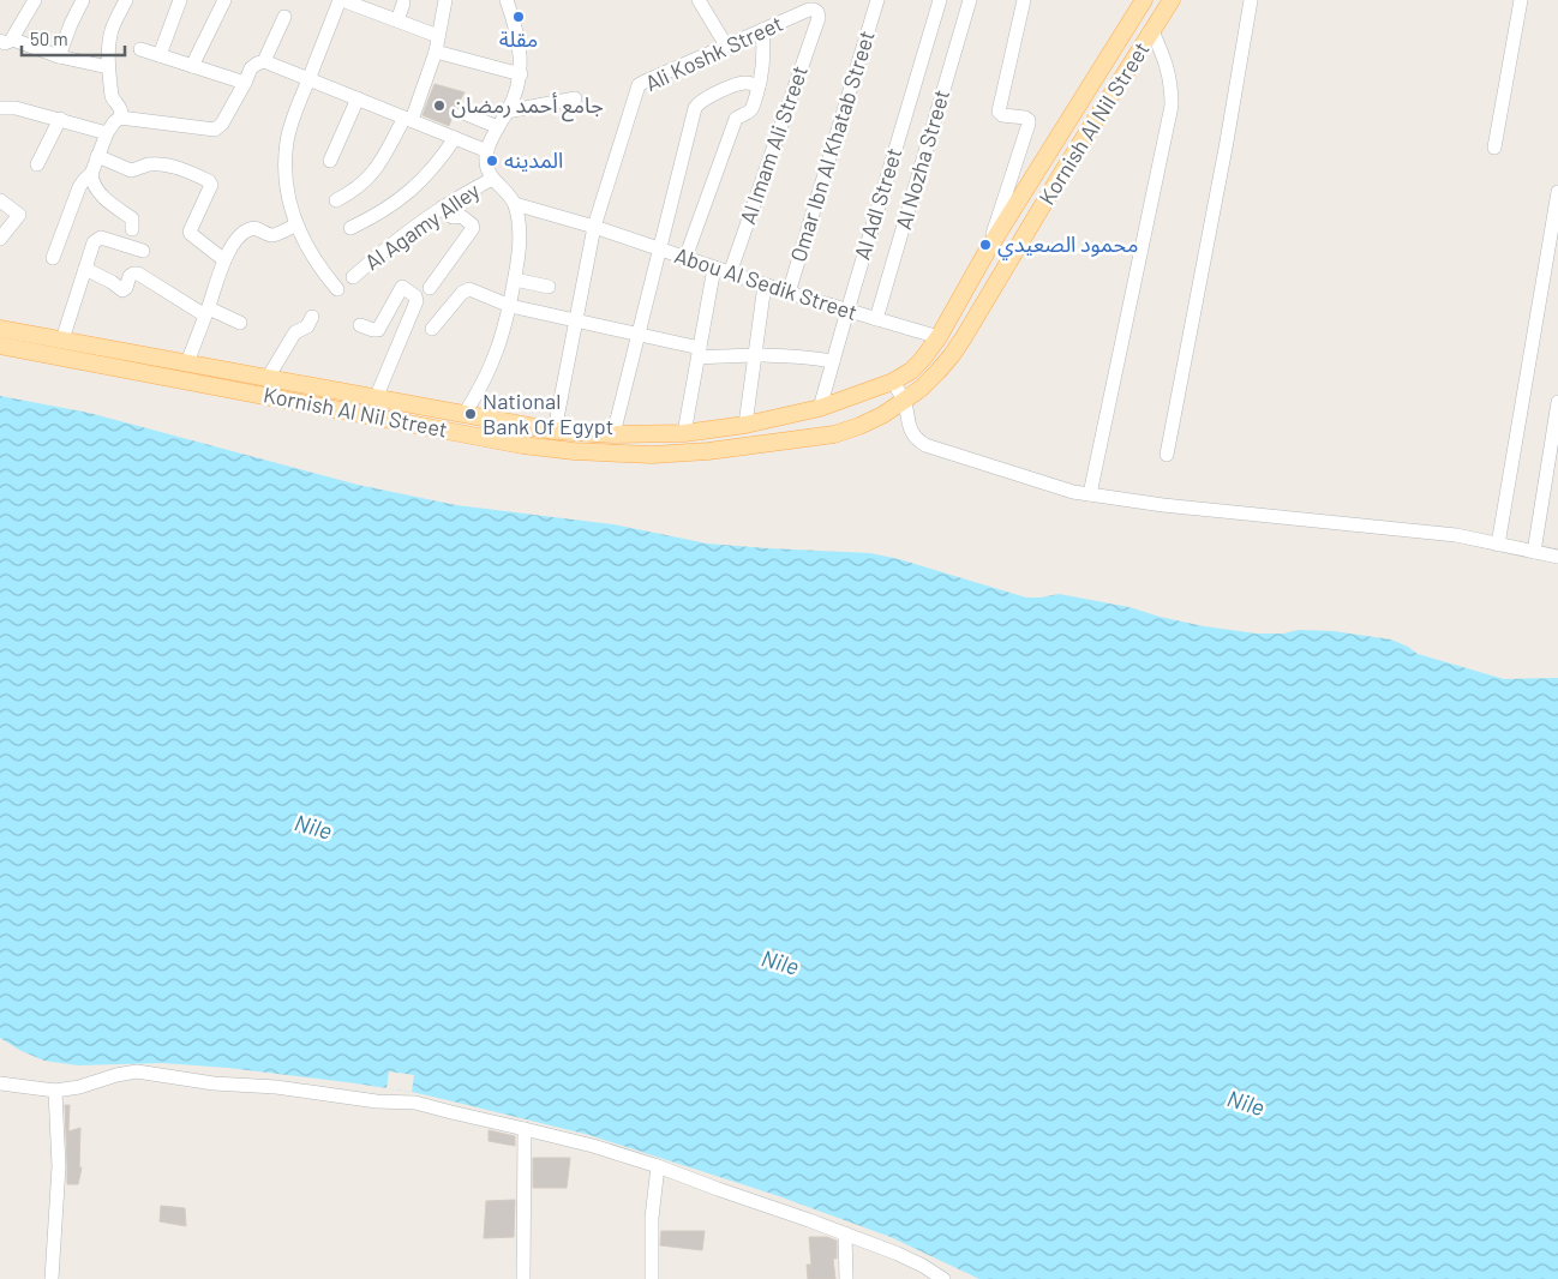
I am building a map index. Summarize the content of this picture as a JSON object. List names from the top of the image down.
{
  "streets": {
    "main road": ["Kornish Al Nil Street"],
    "street": [
      "Ali Koshk Street",
      "Al Imam Ali Street",
      "Omar Ibn Al Khatab Street",
      "Al Nozha Street",
      "Al Adl Street",
      "Al Agamy Alley",
      "Abou Al Sedik Street"
    ]
  },
  "crossings": [
    ["Ali Koshk Street", "Kornish Al Nil Street"],
    ["Ali Koshk Street", "Al Imam Ali Street"],
    ["Ali Koshk Street", "Abou Al Sedik Street"],
    ["Kornish Al Nil Street", "Al Adl Street"],
    ["Kornish Al Nil Street", "Abou Al Sedik Street"],
    ["Al Imam Ali Street", "Abou Al Sedik Street"],
    ["Omar Ibn Al Khatab Street", "Abou Al Sedik Street"],
    ["Al Nozha Street", "Abou Al Sedik Street"],
    ["Al Adl Street", "Abou Al Sedik Street"]
  ],
  "water": ["Nile"],
  "places": [
    "مقلة",
    "جامع أحمد رمضان",
    "المدينه",
    "محمود الصعيدي",
    "National Bank Of Egypt"
  ],
  "scale_bar": "50 m"
}
